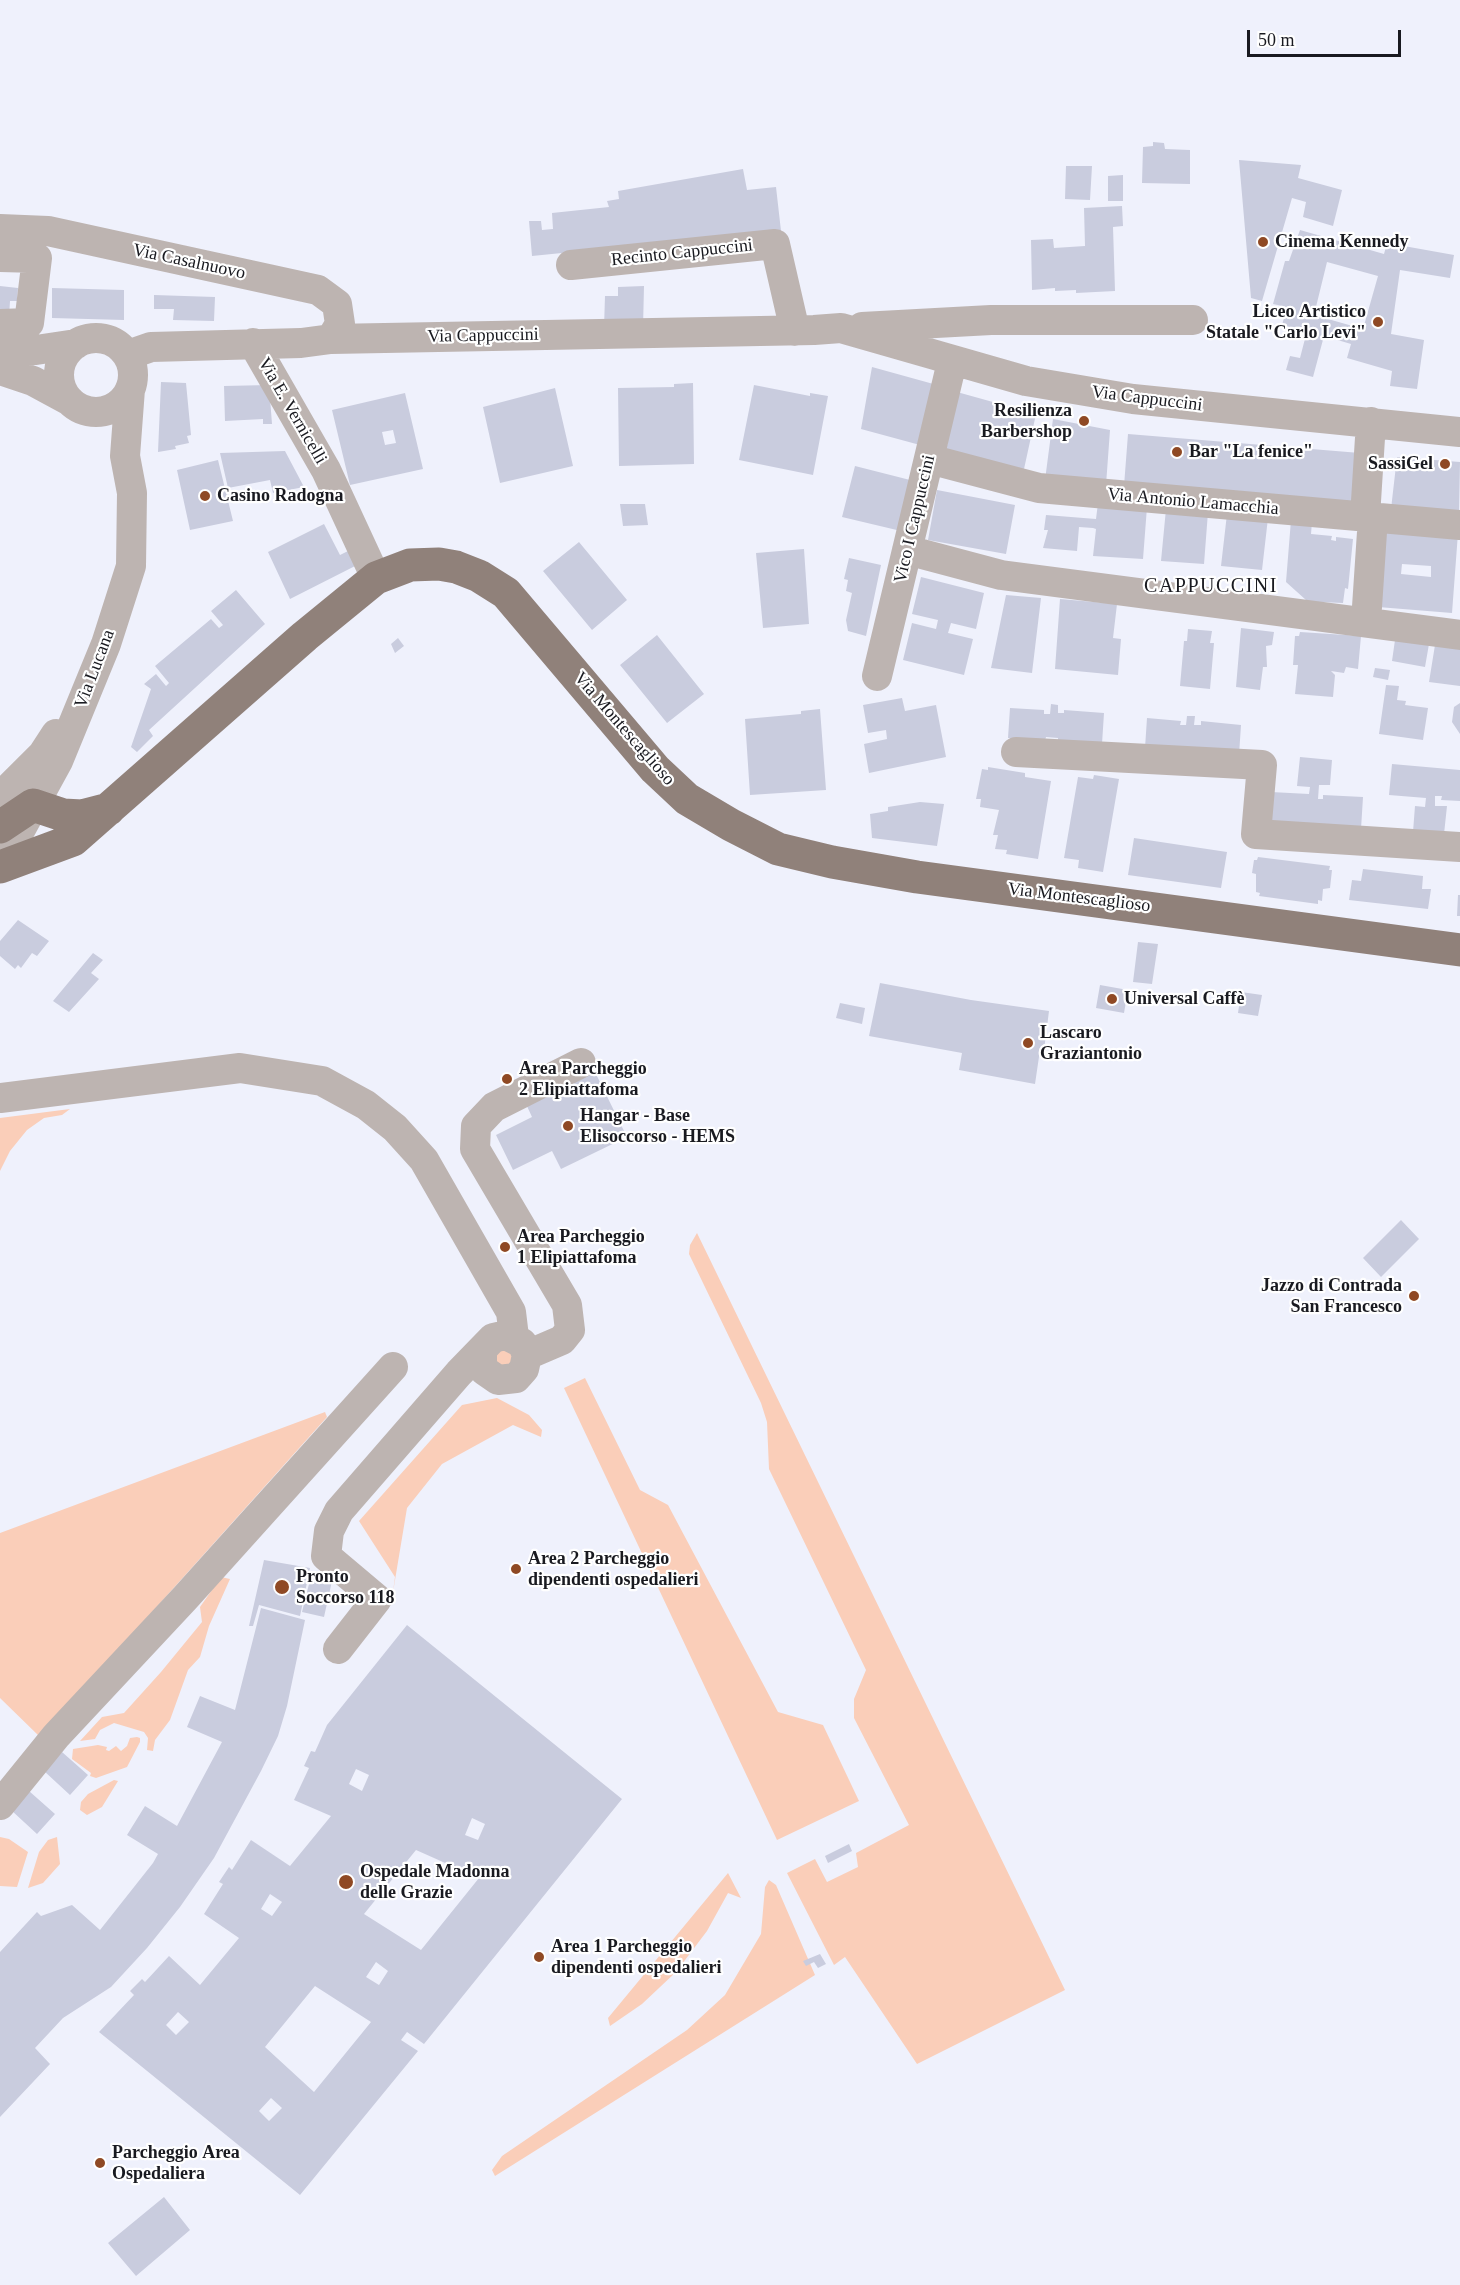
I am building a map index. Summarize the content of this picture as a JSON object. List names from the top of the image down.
{
  "streets": {
    "main road": ["Via Montescaglioso"],
    "street": [
      "Recinto Cappuccini",
      "Via Casalnuovo",
      "Via Cappuccini",
      "Via E. Vernicelli",
      "Via Antonio Lamacchia",
      "Vico I Cappuccini",
      "Via Lucana"
    ]
  },
  "crossings": [
    ["Recinto Cappuccini", "Via Cappuccini"],
    ["Via Casalnuovo", "Via Cappuccini"],
    ["Via Cappuccini", "Via E. Vernicelli"],
    ["Via Cappuccini", "Vico I Cappuccini"],
    ["Via Cappuccini", "Via Lucana"],
    ["Via E. Vernicelli", "Via Montescaglioso"],
    ["Via Antonio Lamacchia", "Vico I Cappuccini"],
    ["Via Lucana", "Via Montescaglioso"]
  ],
  "districts": ["CAPPUCCINI"],
  "places": [
    "Cinema Kennedy",
    "Liceo Artistico Statale \"Carlo Levi\"",
    "Resilienza Barbershop",
    "Bar \"La fenice\"",
    "SassiGel",
    "Casino Radogna",
    "Universal Caffè",
    "Lascaro Graziantonio",
    "Area Parcheggio 2 Elipiattafoma",
    "Hangar - Base Elisoccorso - HEMS",
    "Area Parcheggio 1 Elipiattafoma",
    "Jazzo di Contrada San Francesco",
    "Area 2 Parcheggio dipendenti ospedalieri",
    "Pronto Soccorso 118",
    "Ospedale Madonna delle Grazie",
    "Area 1 Parcheggio dipendenti ospedalieri",
    "Parcheggio Area Ospedaliera"
  ],
  "scale_bar": "50 m"
}
